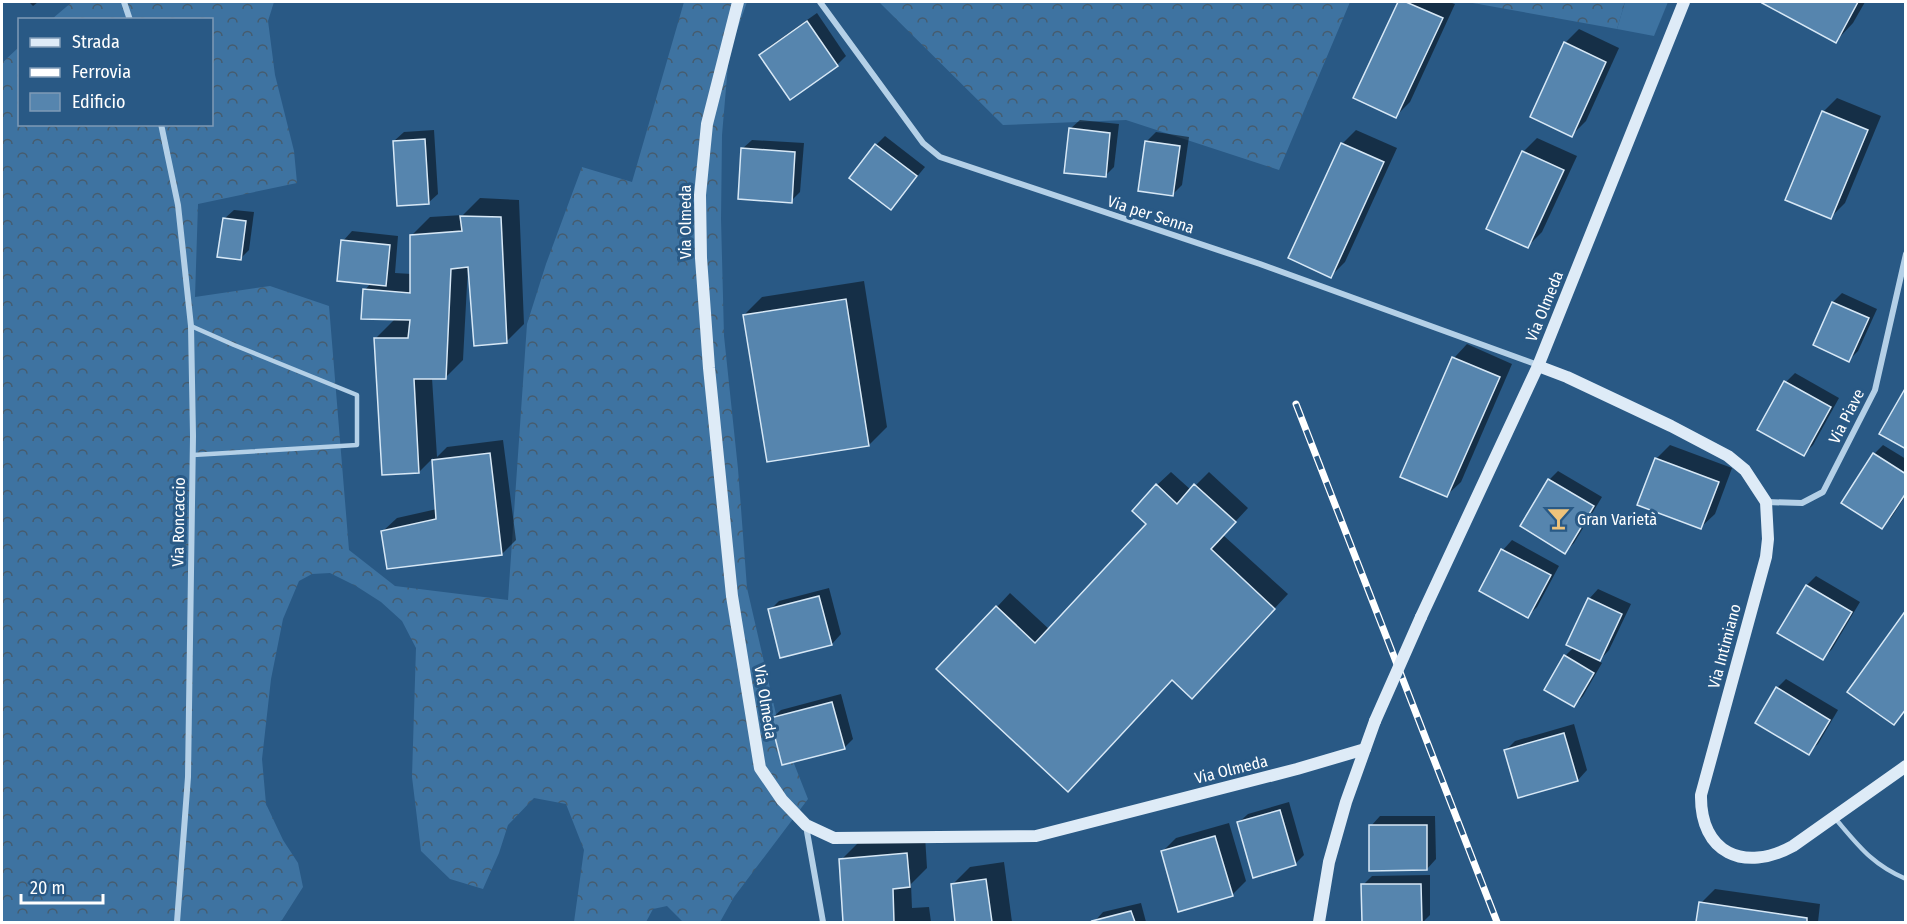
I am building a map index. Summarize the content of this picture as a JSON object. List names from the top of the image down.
{
  "streets": {
    "street": [
      "Via per Senna",
      "Via Olmeda",
      "Via Piave",
      "Via Roncaccio",
      "Via Intimiano"
    ]
  },
  "crossings": [
    ["Via per Senna", "Via Olmeda"],
    ["Via Piave", "Via Intimiano"]
  ],
  "places": {
    "bar": ["Gran Varietà"]
  },
  "legend": ["Strada", "Ferrovia", "Edificio"],
  "scale_bar": "20 m"
}
